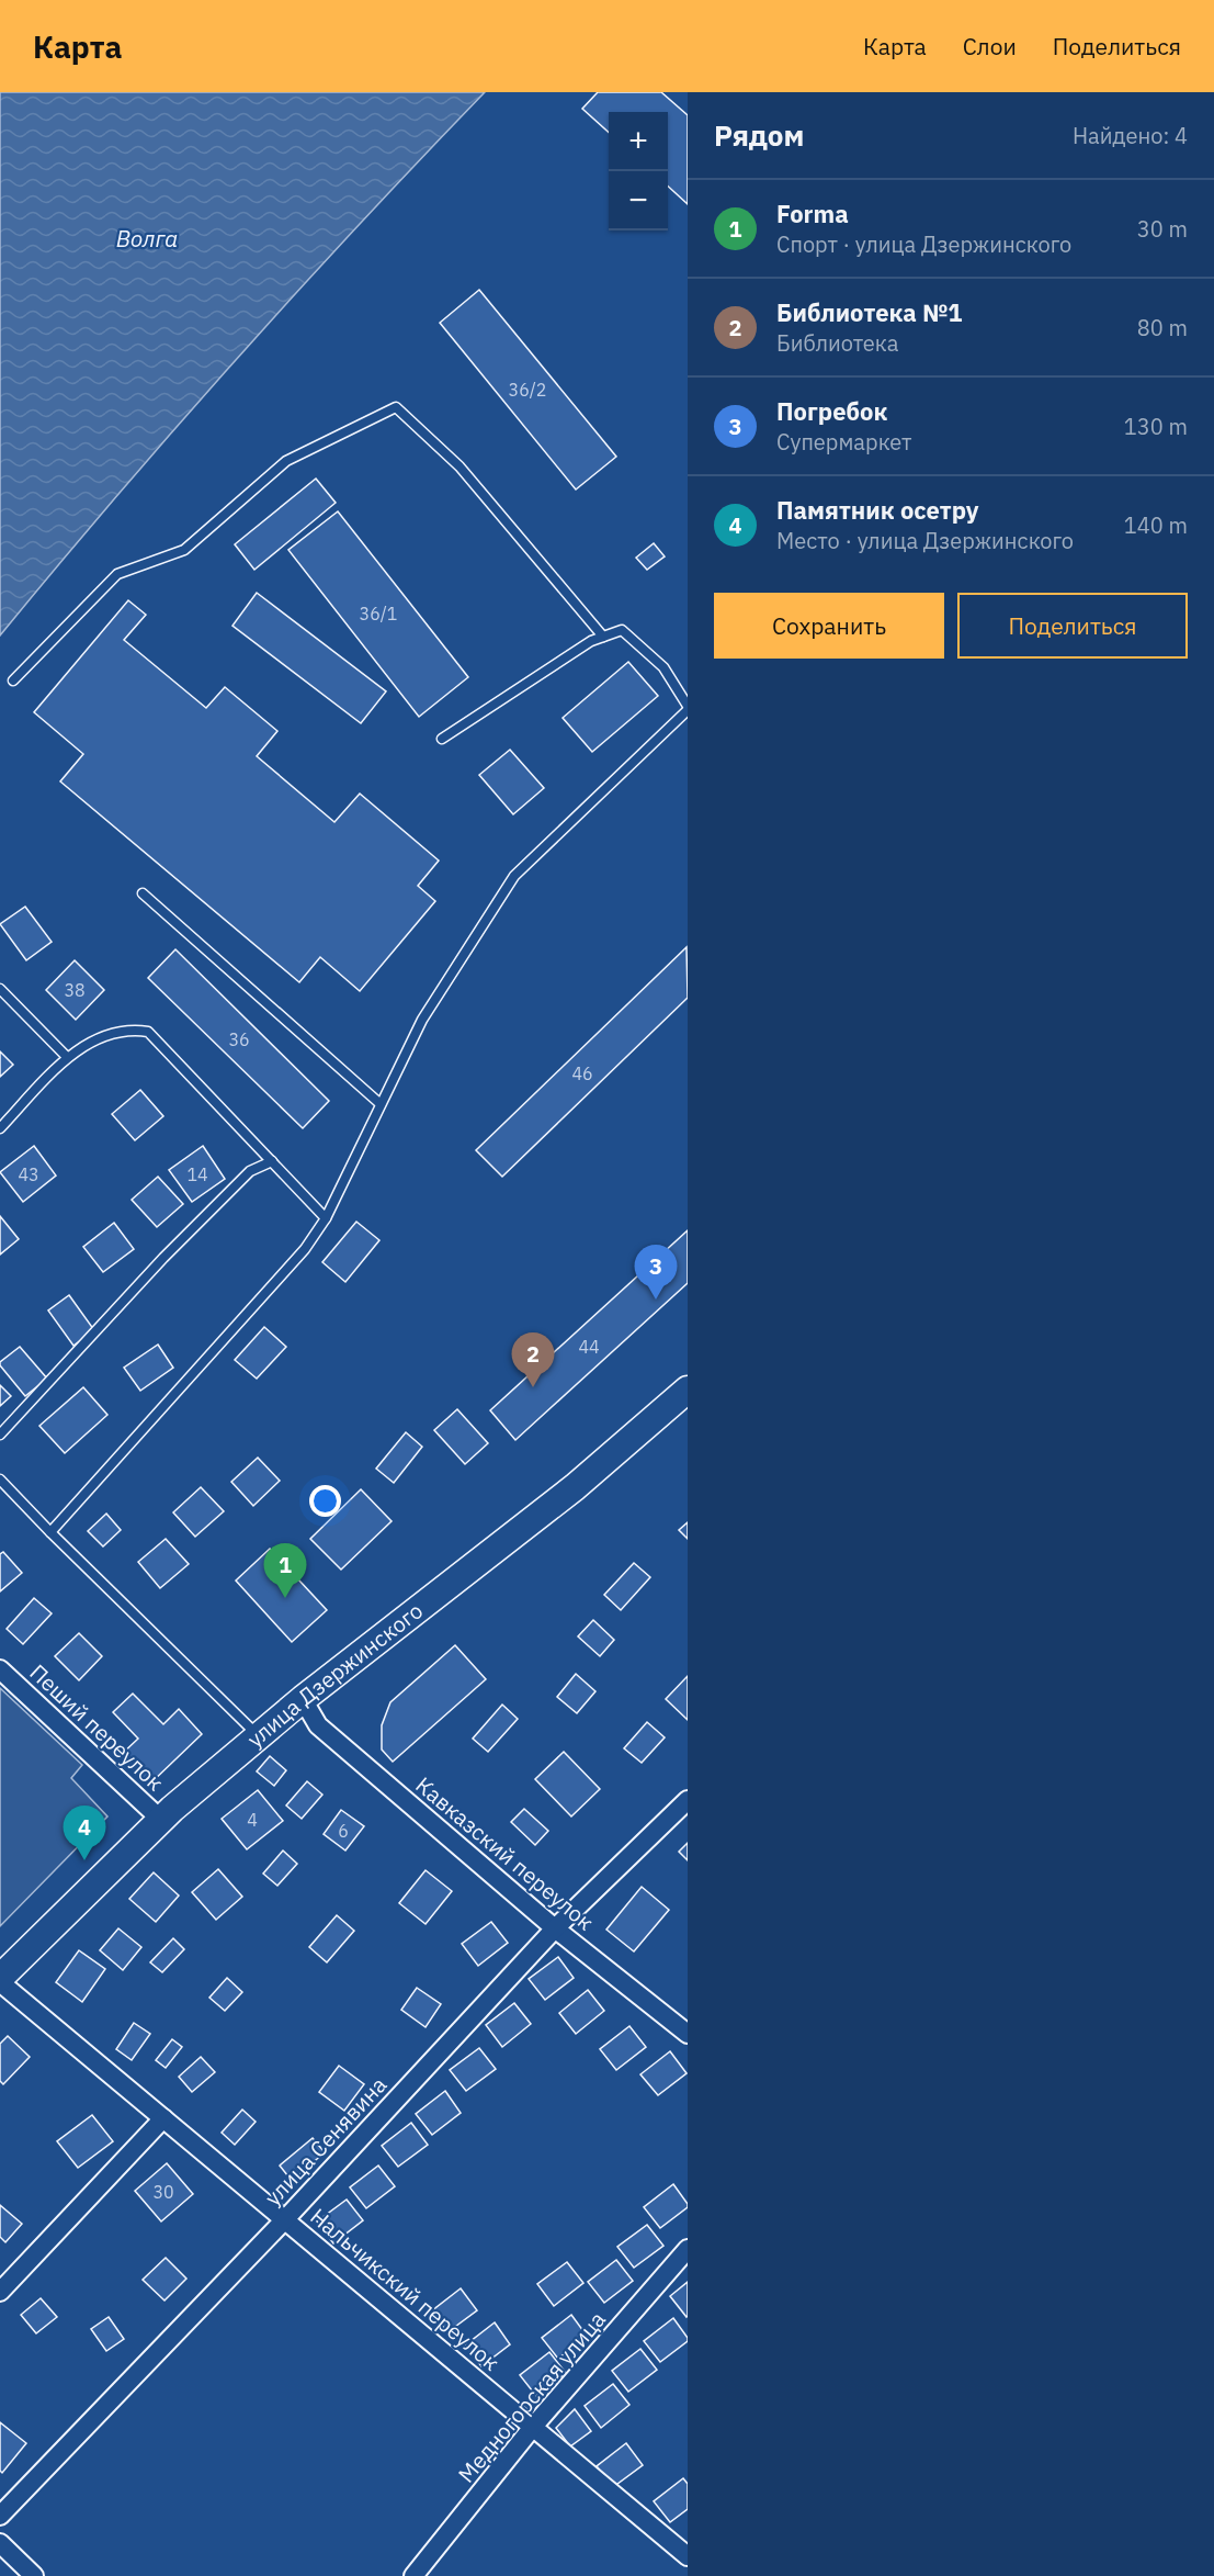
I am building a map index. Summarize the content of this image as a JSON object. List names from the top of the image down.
{
  "streets": {
    "main road": ["улица Дзержинского"],
    "street": [
      "Пеший переулок",
      "Кавказский переулок",
      "улица Сенявина",
      "Нальчикский переулок",
      "Медногорская улица"
    ]
  },
  "crossings": [
    ["улица Дзержинского", "Пеший переулок"],
    ["улица Дзержинского", "Кавказский переулок"],
    ["улица Дзержинского", "Нальчикский переулок"],
    ["Кавказский переулок", "улица Сенявина"],
    ["улица Сенявина", "Нальчикский переулок"],
    ["Нальчикский переулок", "Медногорская улица"]
  ],
  "water": ["Волга"],
  "house_numbers": [
    "36/2",
    "36/1",
    "38",
    "36",
    "46",
    "43",
    "14",
    "44",
    "4",
    "6",
    "30"
  ],
  "page": {
    "header": "Карта",
    "nav": ["Карта", "Слои", "Поделиться"],
    "heading": ["Рядом", "Найдено: 4"],
    "map_buttons": ["+", "−"],
    "list": [
      {
        "mark": "1",
        "name": "Forma",
        "note": "Спорт · улица Дзержинского",
        "value": "30 m"
      },
      {
        "mark": "2",
        "name": "Библиотека №1",
        "note": "Библиотека",
        "value": "80 m"
      },
      {
        "mark": "3",
        "name": "Погребок",
        "note": "Супермаркет",
        "value": "130 m"
      },
      {
        "mark": "4",
        "name": "Памятник осетру",
        "note": "Место · улица Дзержинского",
        "value": "140 m"
      }
    ],
    "buttons": ["Сохранить", "Поделиться"],
    "pins": [
      "3",
      "2",
      "1",
      "4"
    ]
  }
}
